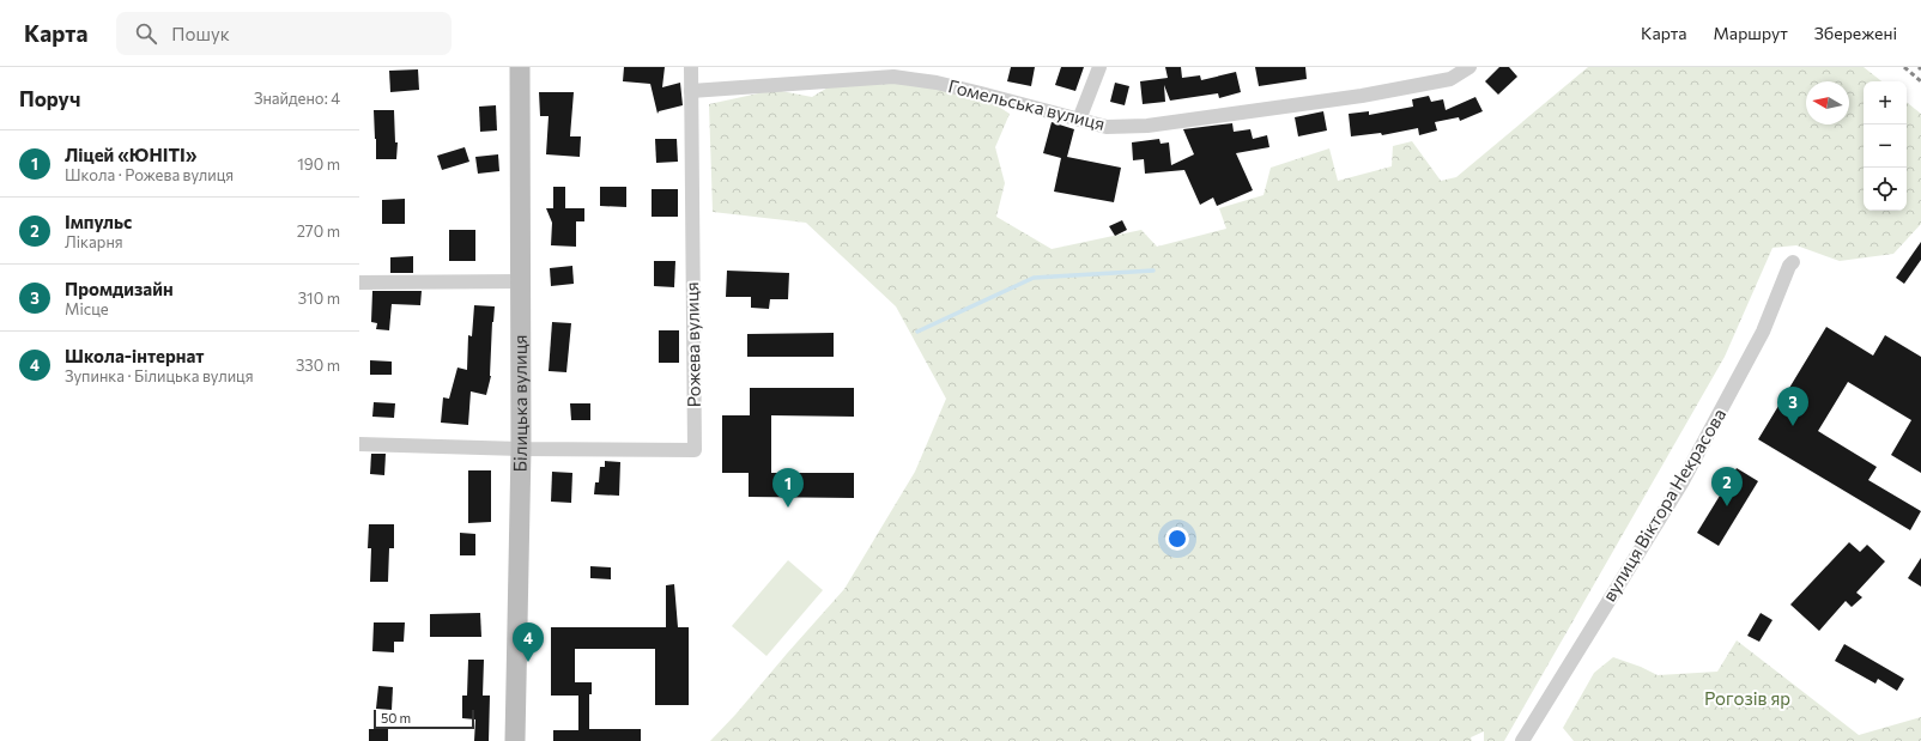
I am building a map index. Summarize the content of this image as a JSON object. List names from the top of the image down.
{
  "streets": {
    "main road": ["Білицька вулиця"],
    "street": ["Гомельська вулиця", "Рожева вулиця", "вулиця Віктора Некрасова"]
  },
  "crossings": [
    ["Гомельська вулиця", "Рожева вулиця"],
    ["Рожева вулиця", "Білицька вулиця"]
  ],
  "parks": ["Рогозів яр"],
  "scale_bar": "50 m",
  "north": "left",
  "page": {
    "header": "Карта",
    "search": "Пошук",
    "nav": ["Карта", "Маршрут", "Збережені"],
    "heading": ["Поруч", "Знайдено: 4"],
    "map_buttons": ["+", "−"],
    "list": [
      {
        "mark": "1",
        "name": "Ліцей «ЮНІТІ»",
        "note": "Школа · Рожева вулиця",
        "value": "190 m"
      },
      {
        "mark": "2",
        "name": "Імпульс",
        "note": "Лікарня",
        "value": "270 m"
      },
      {
        "mark": "3",
        "name": "Промдизайн",
        "note": "Місце",
        "value": "310 m"
      },
      {
        "mark": "4",
        "name": "Школа-інтернат",
        "note": "Зупинка · Білицька вулиця",
        "value": "330 m"
      }
    ],
    "pins": [
      "3",
      "2",
      "1",
      "4"
    ],
    "scale": "50 m"
  }
}
